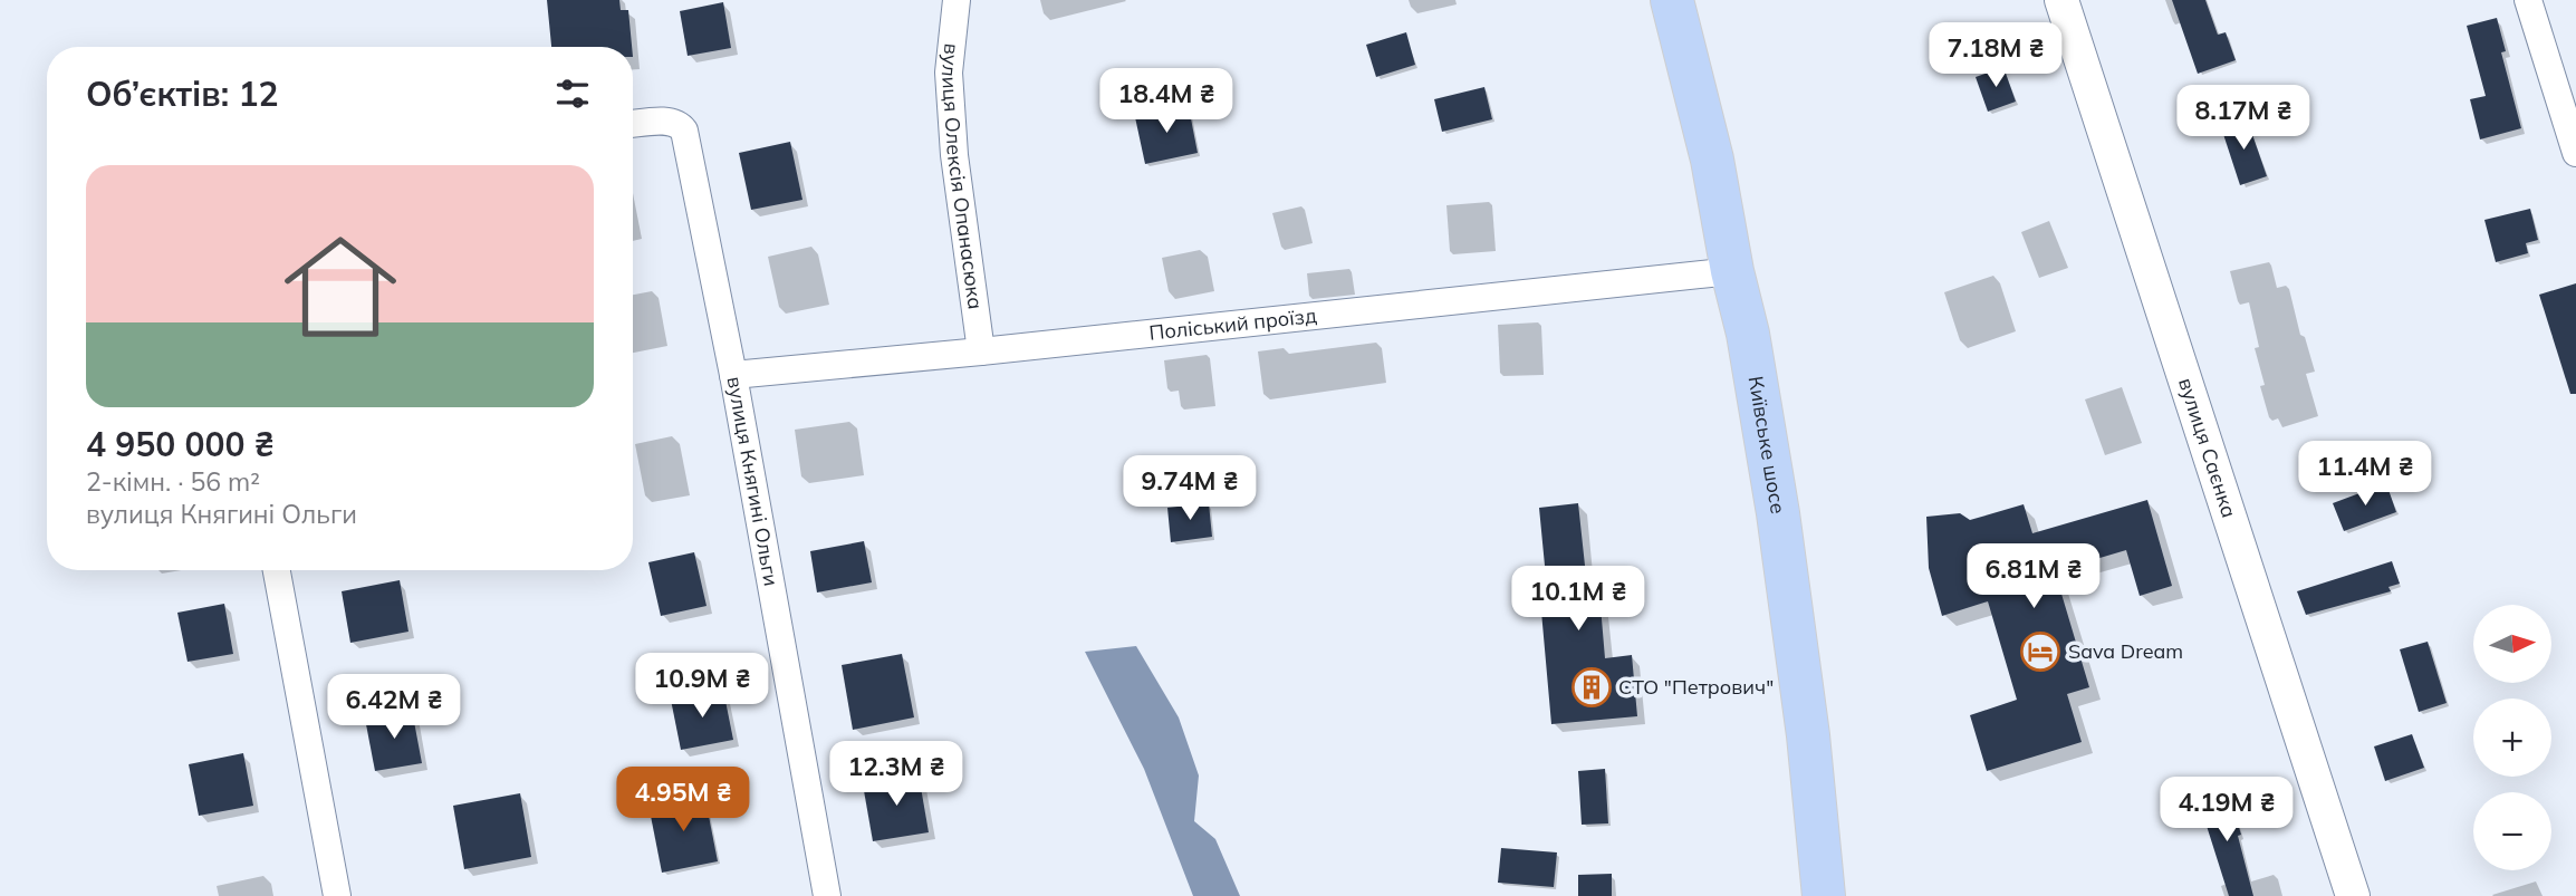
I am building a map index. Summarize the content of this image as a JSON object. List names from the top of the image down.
{
  "streets": {
    "main road": ["Київське шосе"],
    "street": [
      "вулиця Олексія Опанасюка",
      "Поліський проїзд",
      "вулиця Саєнка",
      "вулиця Княгині Ольги"
    ]
  },
  "crossings": [
    ["вулиця Олексія Опанасюка", "Поліський проїзд"],
    ["Поліський проїзд", "Київське шосе"],
    ["Поліський проїзд", "вулиця Княгині Ольги"]
  ],
  "places": {
    "hotel": ["Sava Dream"],
    "building": ["СТО \"Петрович\""]
  },
  "north": "right",
  "page": {
    "price": [
      "7.18M ₴",
      "18.4M ₴",
      "8.17M ₴",
      "11.4M ₴",
      "9.74M ₴",
      "6.81M ₴",
      "10.1M ₴",
      "10.9M ₴",
      "6.42M ₴",
      "12.3M ₴",
      "4.95M ₴",
      "4.19M ₴"
    ],
    "heading": "Об’єктів: 12",
    "list": [
      {
        "name": "4 950 000 ₴",
        "note": "2-кімн. · 56 m² · вулиця Княгині Ольги"
      }
    ],
    "map_buttons": ["+", "−"]
  }
}
